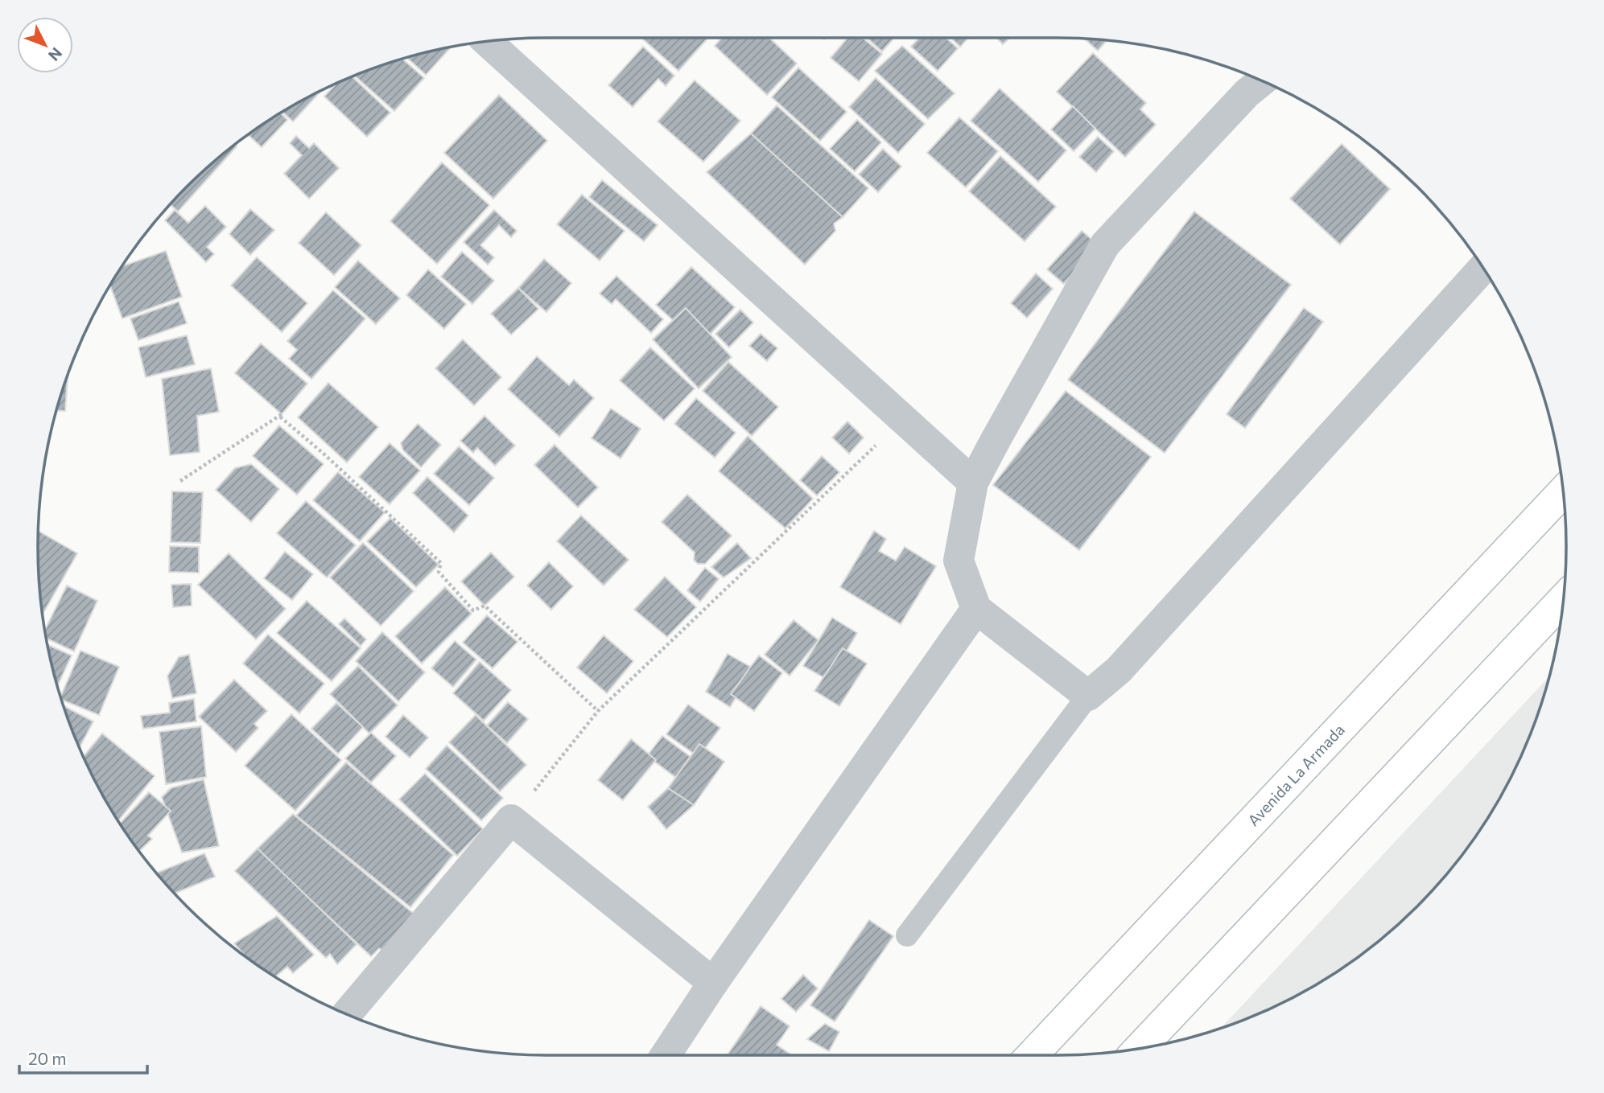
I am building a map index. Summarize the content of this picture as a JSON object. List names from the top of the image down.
{
  "streets": {
    "main road": ["Avenida La Armada"]
  },
  "scale_bar": "20 m",
  "north": "bottom right"
}
